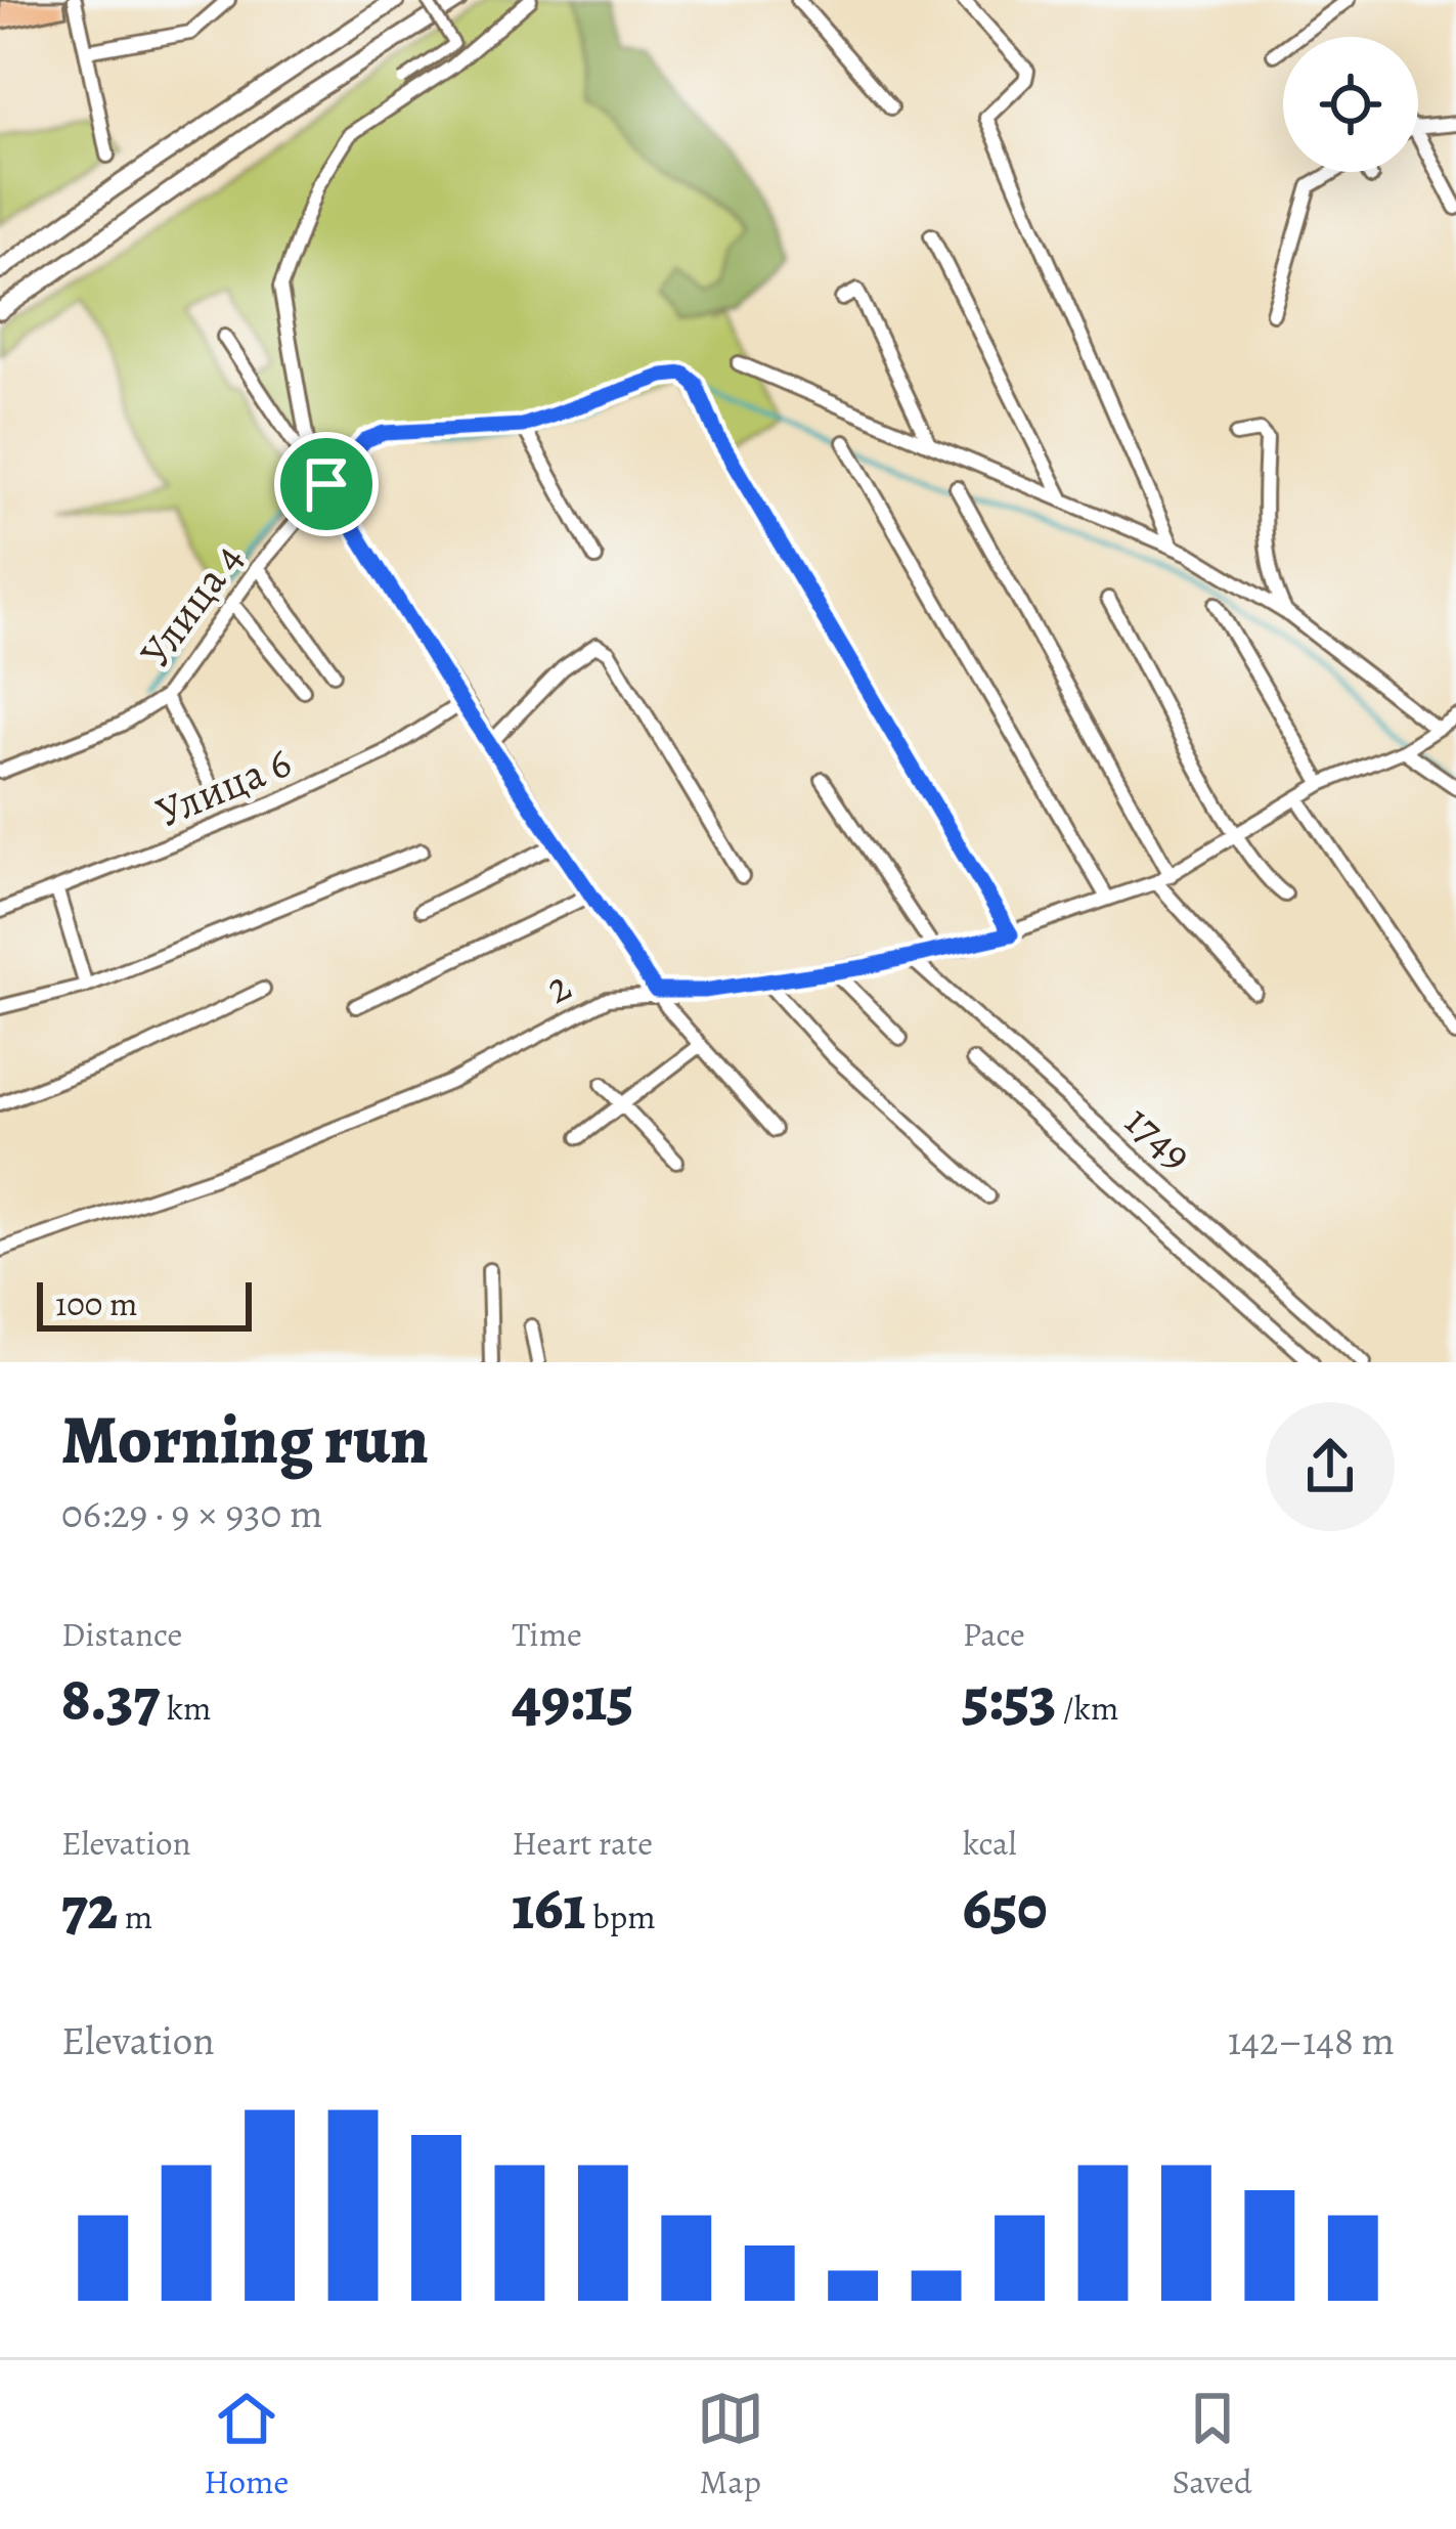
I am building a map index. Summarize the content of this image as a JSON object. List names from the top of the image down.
{
  "streets": {
    "street": [
      "Улица 4",
      "Улица 6",
      "2",
      "1749"
    ]
  },
  "crossings": [
    ["Улица 4", "2"],
    ["2", "1749"]
  ],
  "scale_bar": "100 m",
  "page": {
    "scale": "100 m",
    "heading": ["Morning run", "06:29 · 9 × 930 m"],
    "stats": [
      ["Distance", "8.37 km"],
      ["Time", "49:15"],
      ["Pace", "5:53 /km"],
      ["Elevation", "72 m"],
      ["Heart rate", "161 bpm"],
      ["kcal", "650"]
    ],
    "chart": ["Elevation", "142–148 m"],
    "tabs": ["Home", "Map", "Saved"]
  }
}
